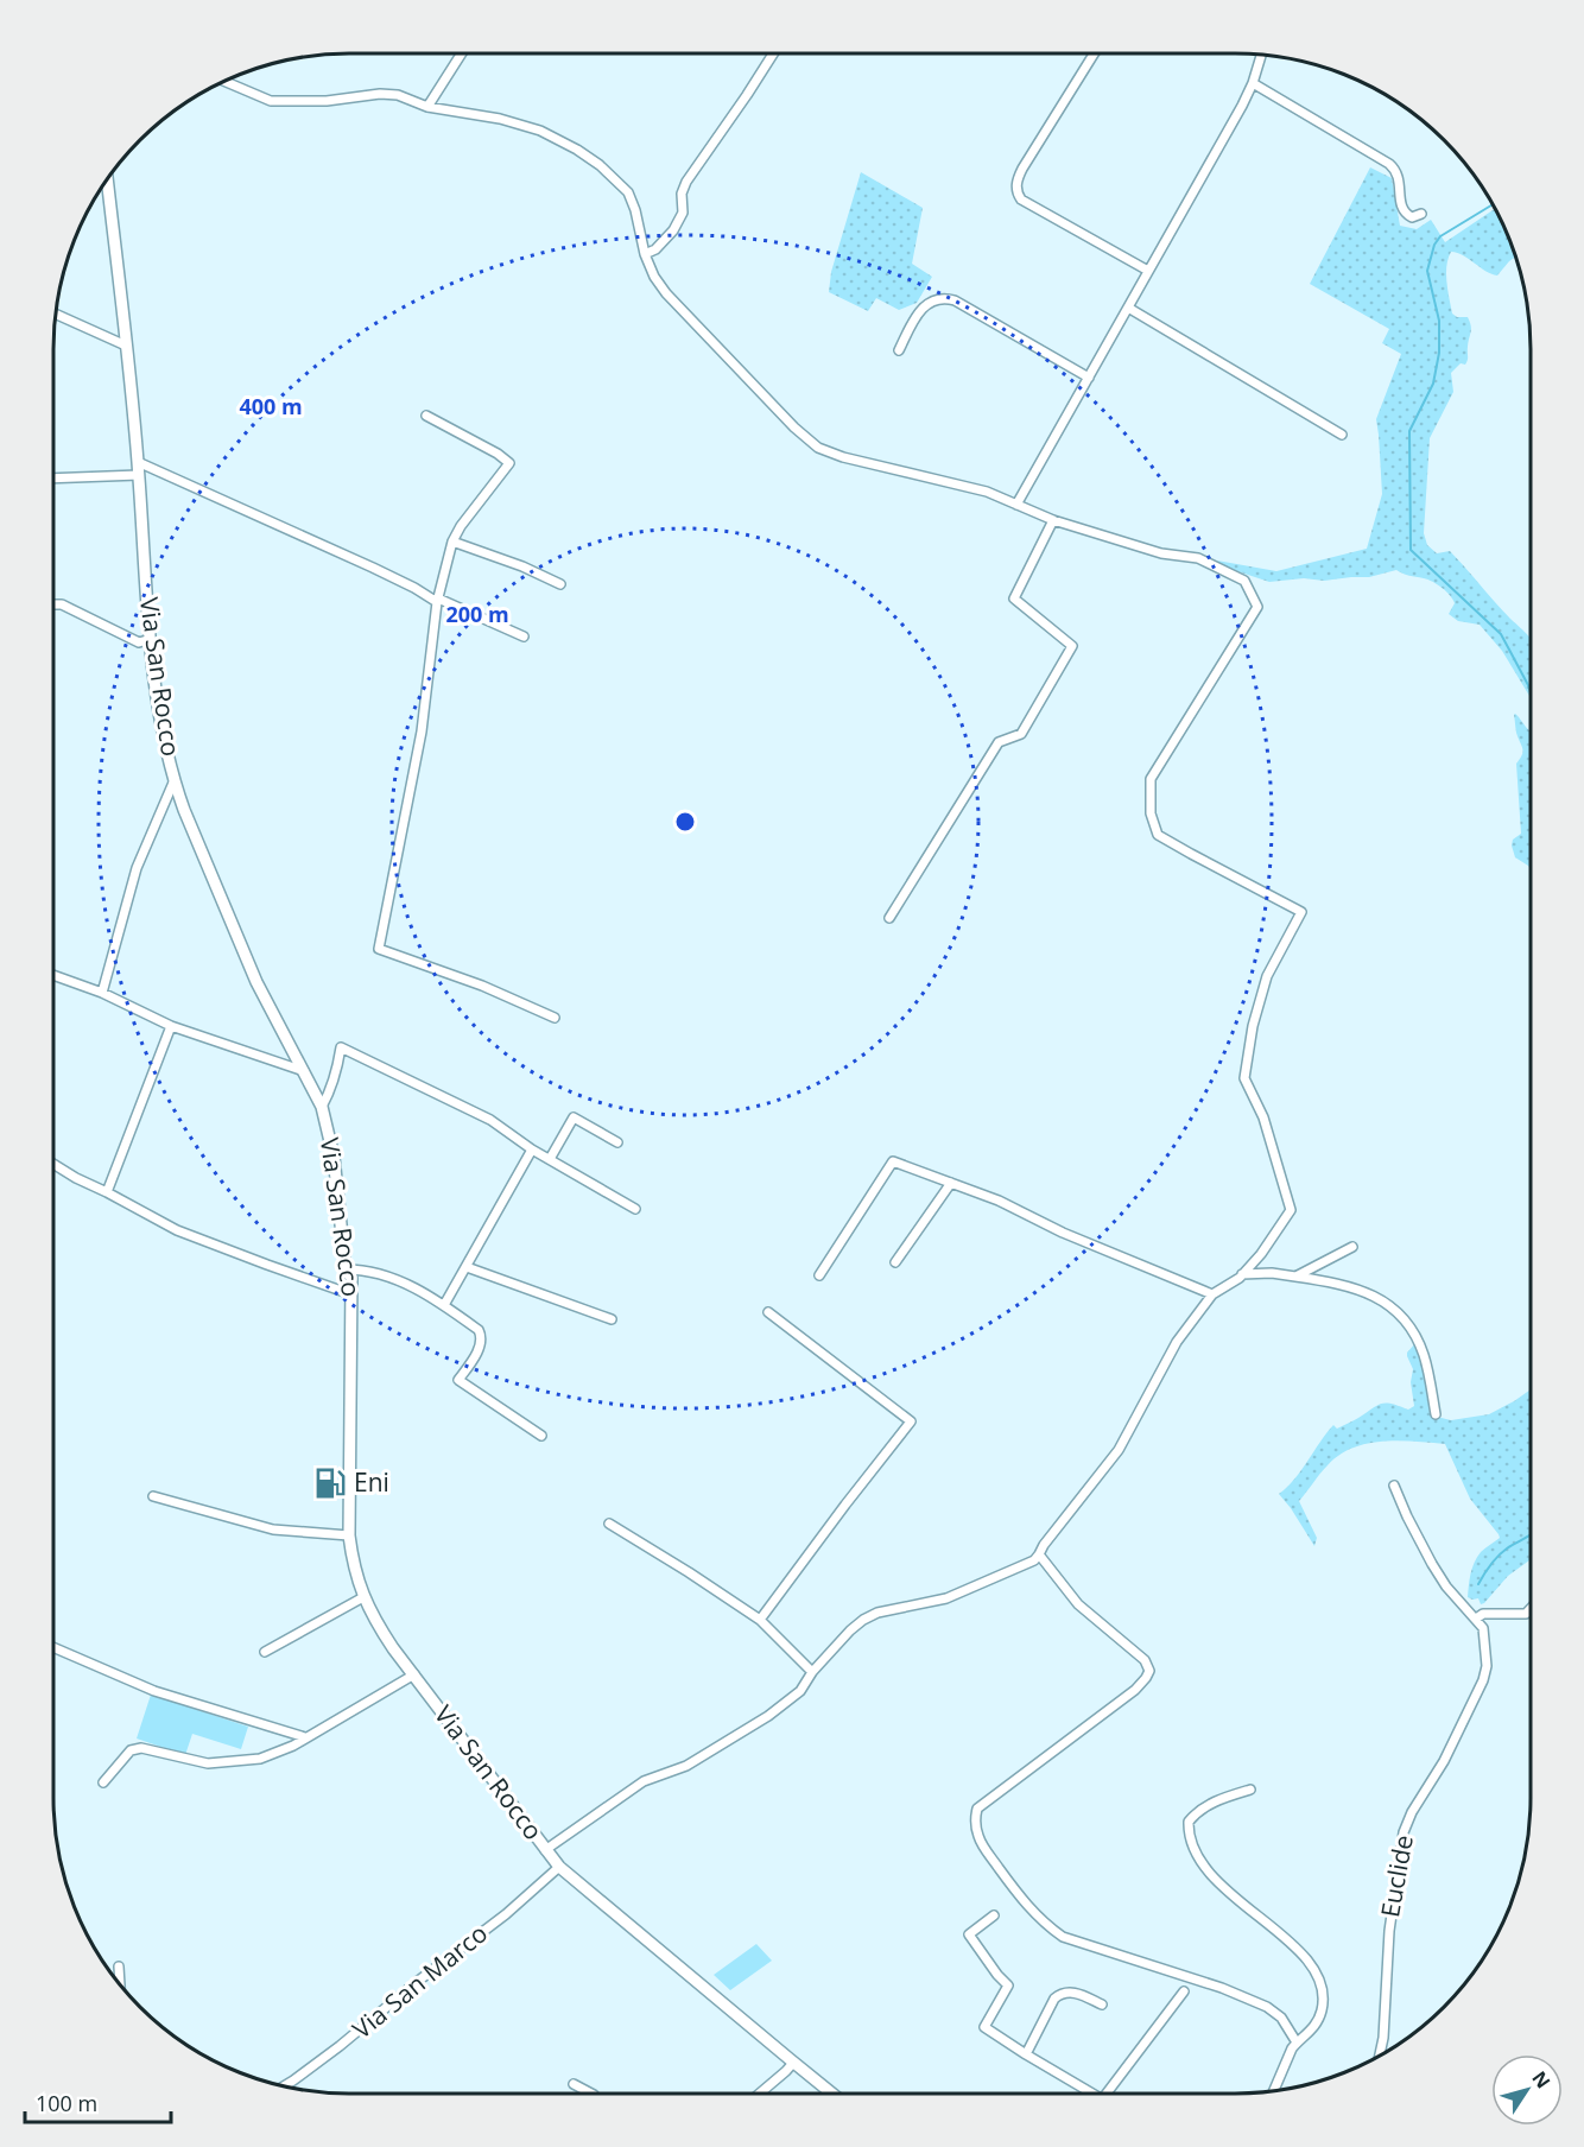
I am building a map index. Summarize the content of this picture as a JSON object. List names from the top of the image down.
{
  "streets": {
    "street": ["Via San Rocco", "Euclide", "Via San Marco"]
  },
  "crossings": [
    ["Via San Rocco", "Via San Marco"]
  ],
  "places": {
    "fuel station": ["Eni"]
  },
  "scale_bar": "100 m",
  "north": "top right",
  "rings": ["400 m", "200 m"]
}
